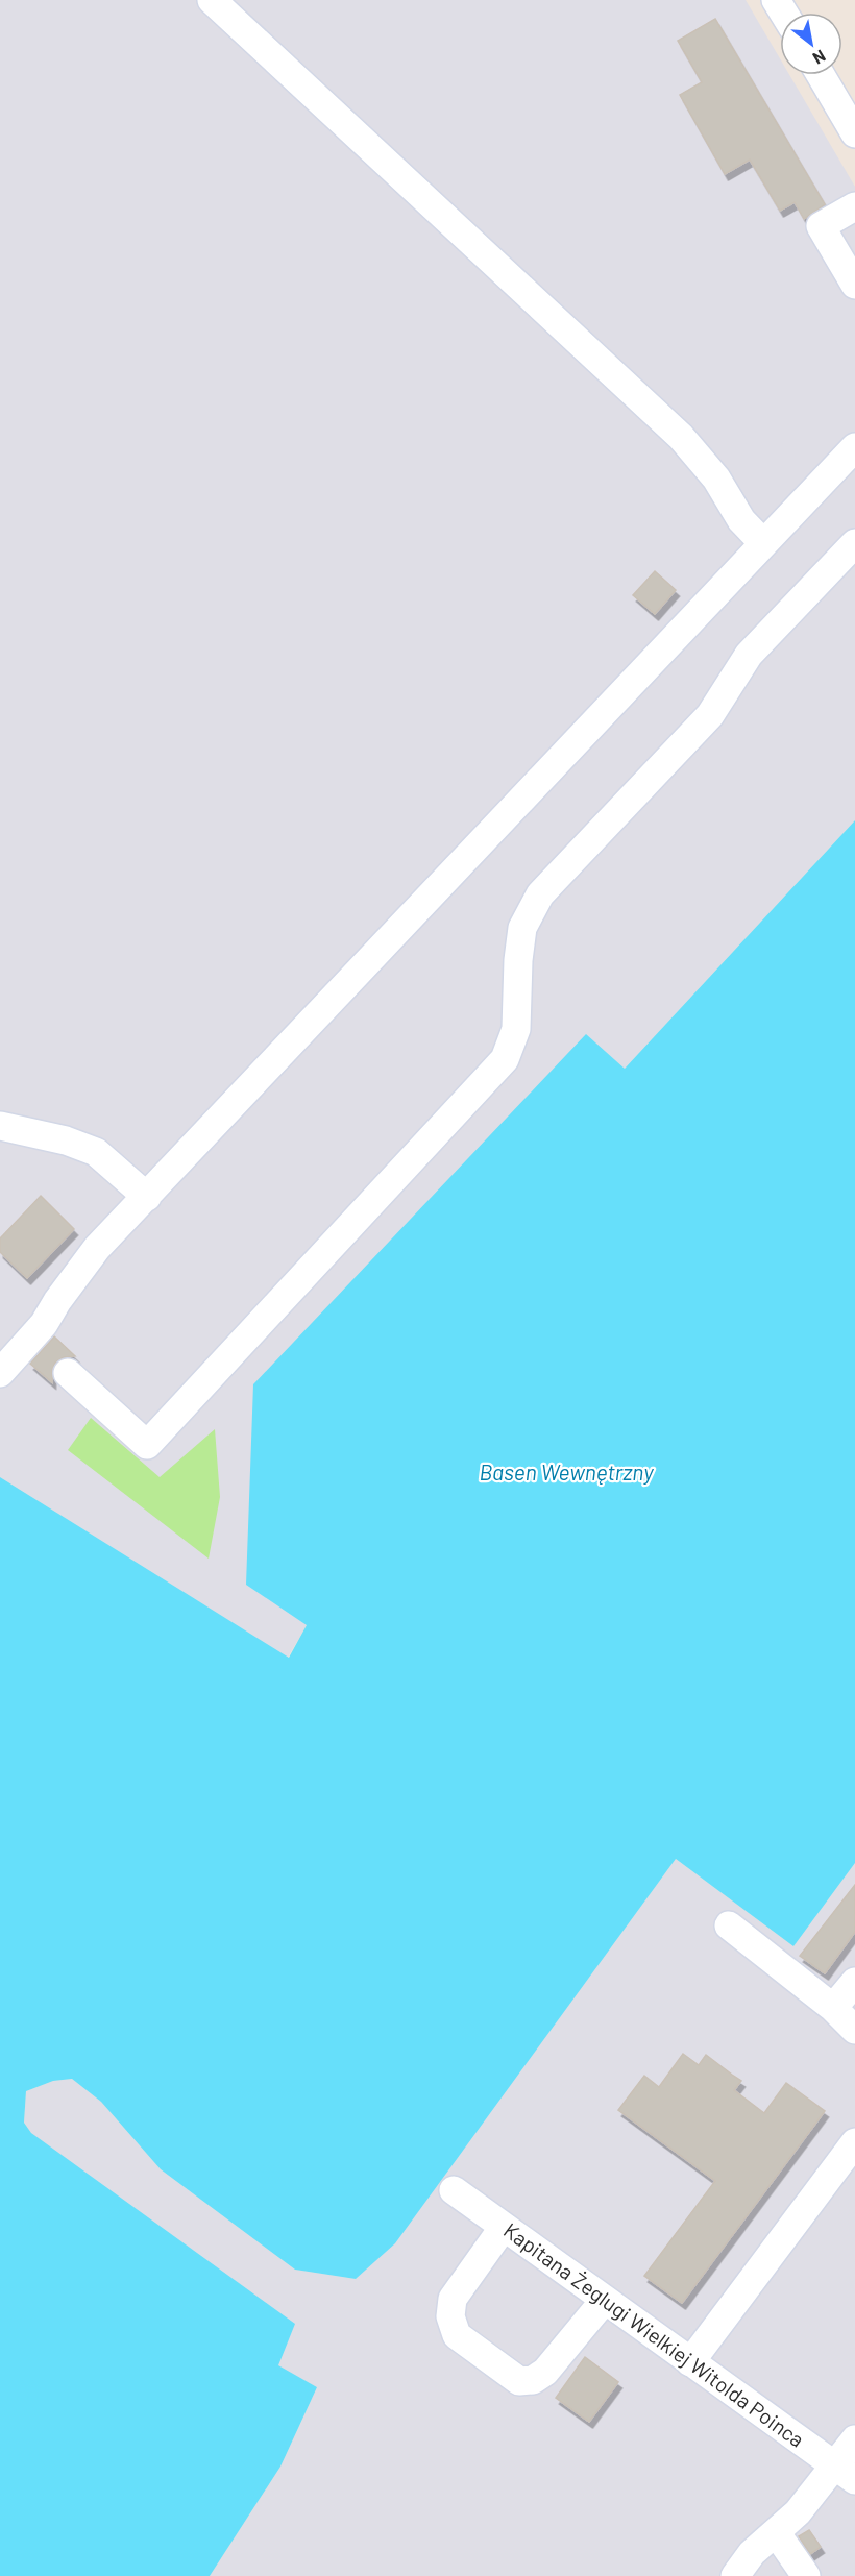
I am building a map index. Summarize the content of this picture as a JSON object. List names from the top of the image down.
{
  "streets": {
    "street": ["Kapitana Żeglugi Wielkiej Witolda Poinca"]
  },
  "water": ["Basen Wewnętrzny"],
  "north": "bottom right"
}
